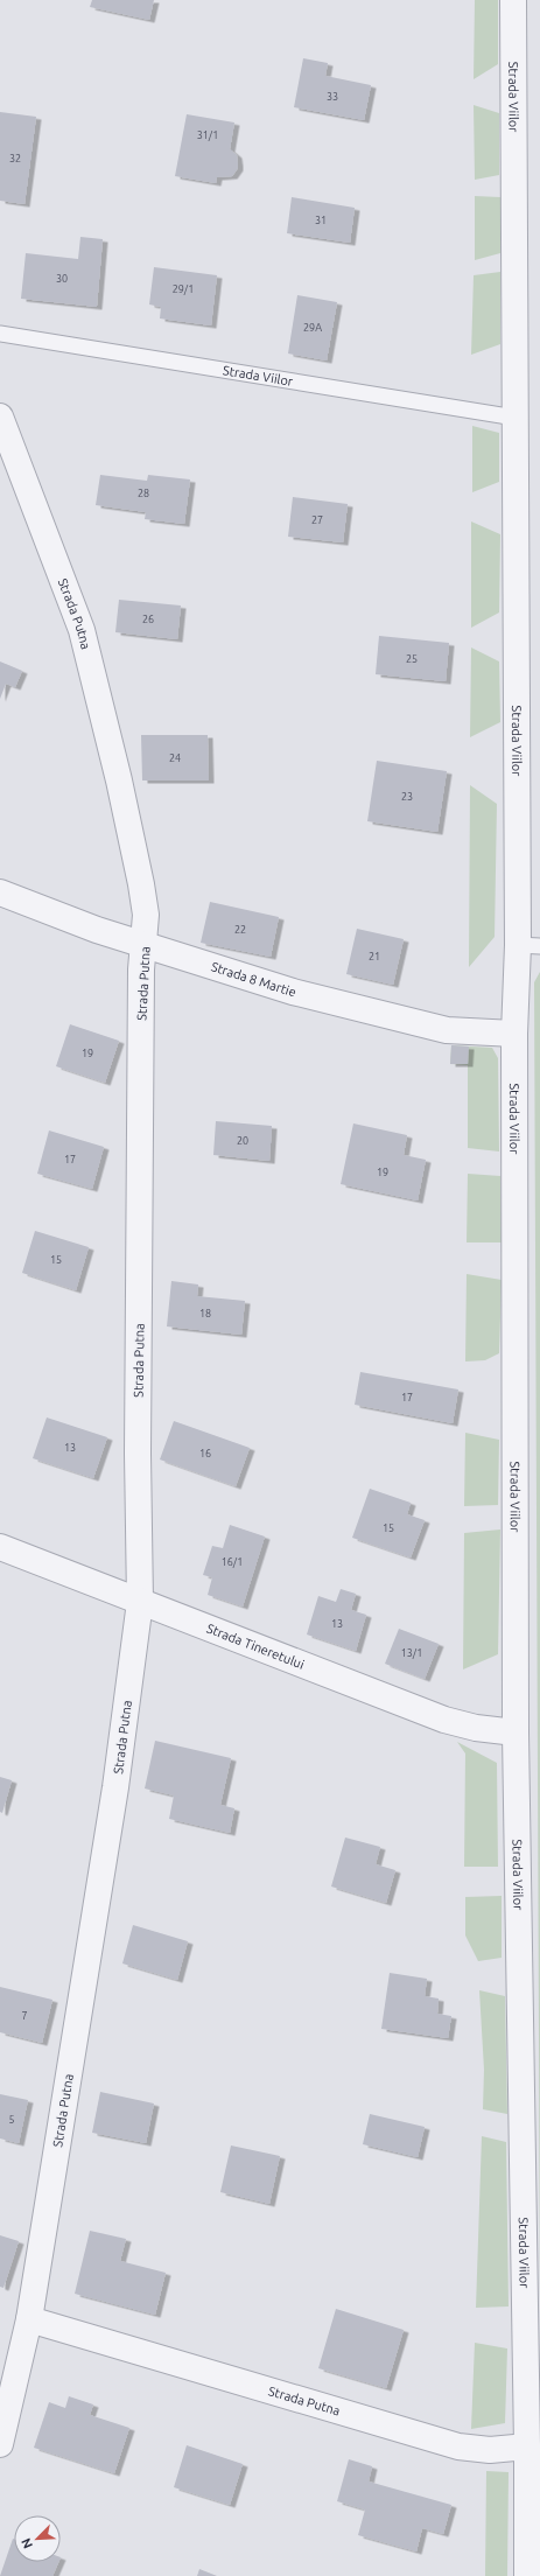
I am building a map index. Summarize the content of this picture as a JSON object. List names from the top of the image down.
{
  "streets": {
    "street": [
      "Strada Viilor",
      "Strada Putna",
      "Strada 8 Martie",
      "Strada Tineretului"
    ]
  },
  "crossings": [
    ["Strada Viilor", "Strada Putna"],
    ["Strada Viilor", "Strada 8 Martie"],
    ["Strada Viilor", "Strada Tineretului"],
    ["Strada Putna", "Strada 8 Martie"],
    ["Strada Putna", "Strada Tineretului"]
  ],
  "house_numbers": [
    "33",
    "31/1",
    "32",
    "31",
    "30",
    "29/1",
    "29A",
    "28",
    "27",
    "26",
    "25",
    "24",
    "23",
    "22",
    "21",
    "19",
    "20",
    "17",
    "19",
    "15",
    "18",
    "17",
    "13",
    "16",
    "15",
    "16/1",
    "13",
    "13/1",
    "7",
    "5"
  ],
  "north": "bottom left"
}
